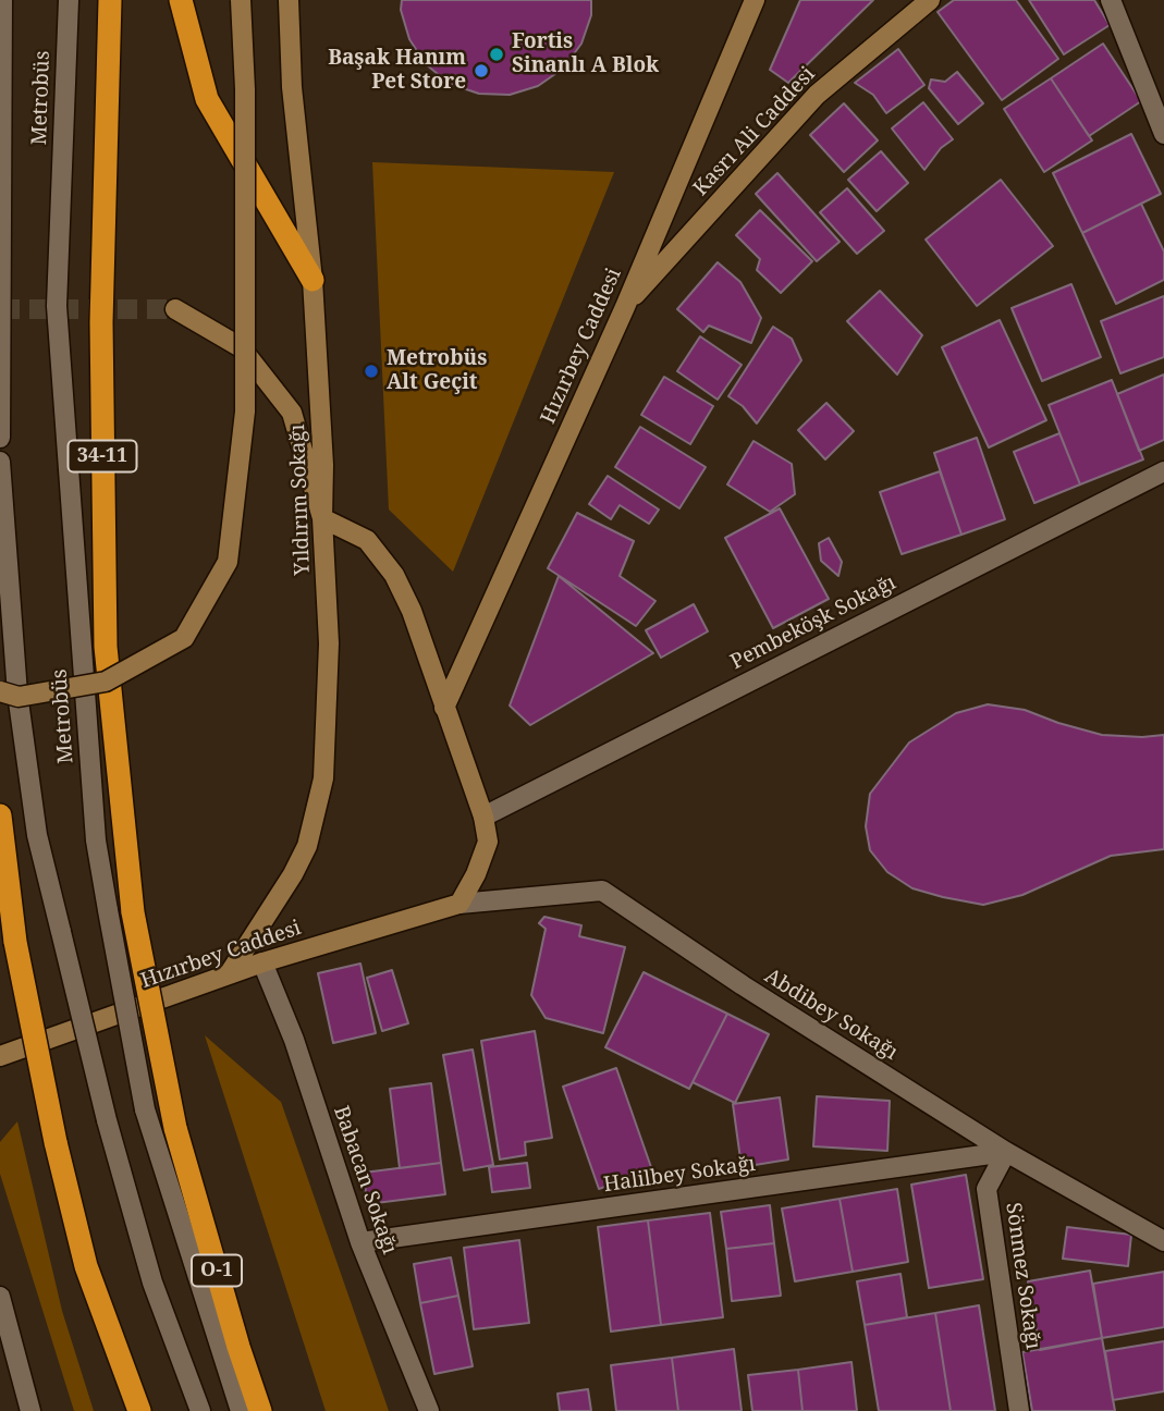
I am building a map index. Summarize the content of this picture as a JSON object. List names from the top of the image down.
{
  "streets": {
    "highway": ["34-11", "O-1"],
    "main road": ["Kasrı Ali Caddesi", "Hızırbey Caddesi", "Yıldırım Sokağı"],
    "street": [
      "Metrobüs",
      "Pembeköşk Sokağı",
      "Abdibey Sokağı",
      "Halilbey Sokağı",
      "Babacan Sokağı",
      "Sönmez Sokağı"
    ]
  },
  "crossings": [
    ["Kasrı Ali Caddesi", "Hızırbey Caddesi"],
    ["Hızırbey Caddesi", "Yıldırım Sokağı"],
    ["Hızırbey Caddesi", "Abdibey Sokağı"],
    ["Hızırbey Caddesi", "Babacan Sokağı"],
    ["34-11", "O-1"],
    ["Abdibey Sokağı", "Halilbey Sokağı"],
    ["Abdibey Sokağı", "Sönmez Sokağı"],
    ["Halilbey Sokağı", "Babacan Sokağı"],
    ["Halilbey Sokağı", "Sönmez Sokağı"]
  ],
  "places": ["Fortis Sinanlı A Blok", "Başak Hanım Pet Store", "Metrobüs Alt Geçit"]
}
